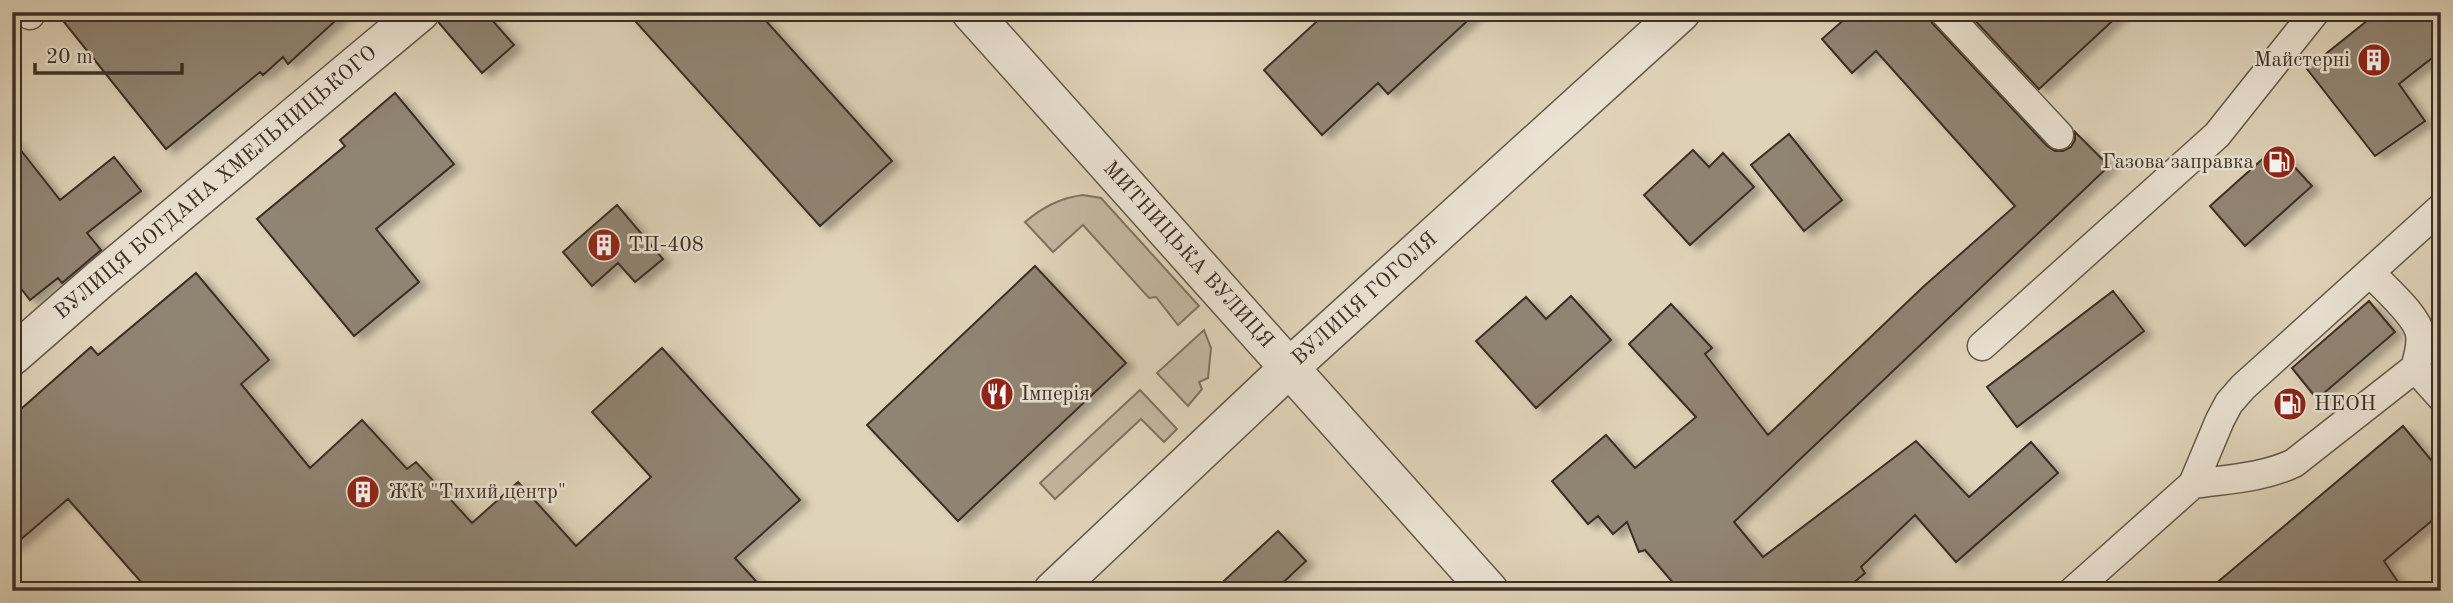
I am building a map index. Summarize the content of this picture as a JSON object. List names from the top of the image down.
{
  "streets": {
    "street": ["ВУЛИЦЯ БОГДАНА ХМЕЛЬНИЦЬКОГО", "МИТНИЦЬКА ВУЛИЦЯ", "ВУЛИЦЯ ГОГОЛЯ"]
  },
  "crossings": [
    ["МИТНИЦЬКА ВУЛИЦЯ", "ВУЛИЦЯ ГОГОЛЯ"]
  ],
  "places": {
    "building": ["Майстерні", "ТП-408", "ЖК \"Тихий центр\""],
    "fuel station": ["Газова заправка", "НЕОН"],
    "restaurant": ["Імперія"]
  },
  "scale_bar": "20 m"
}
